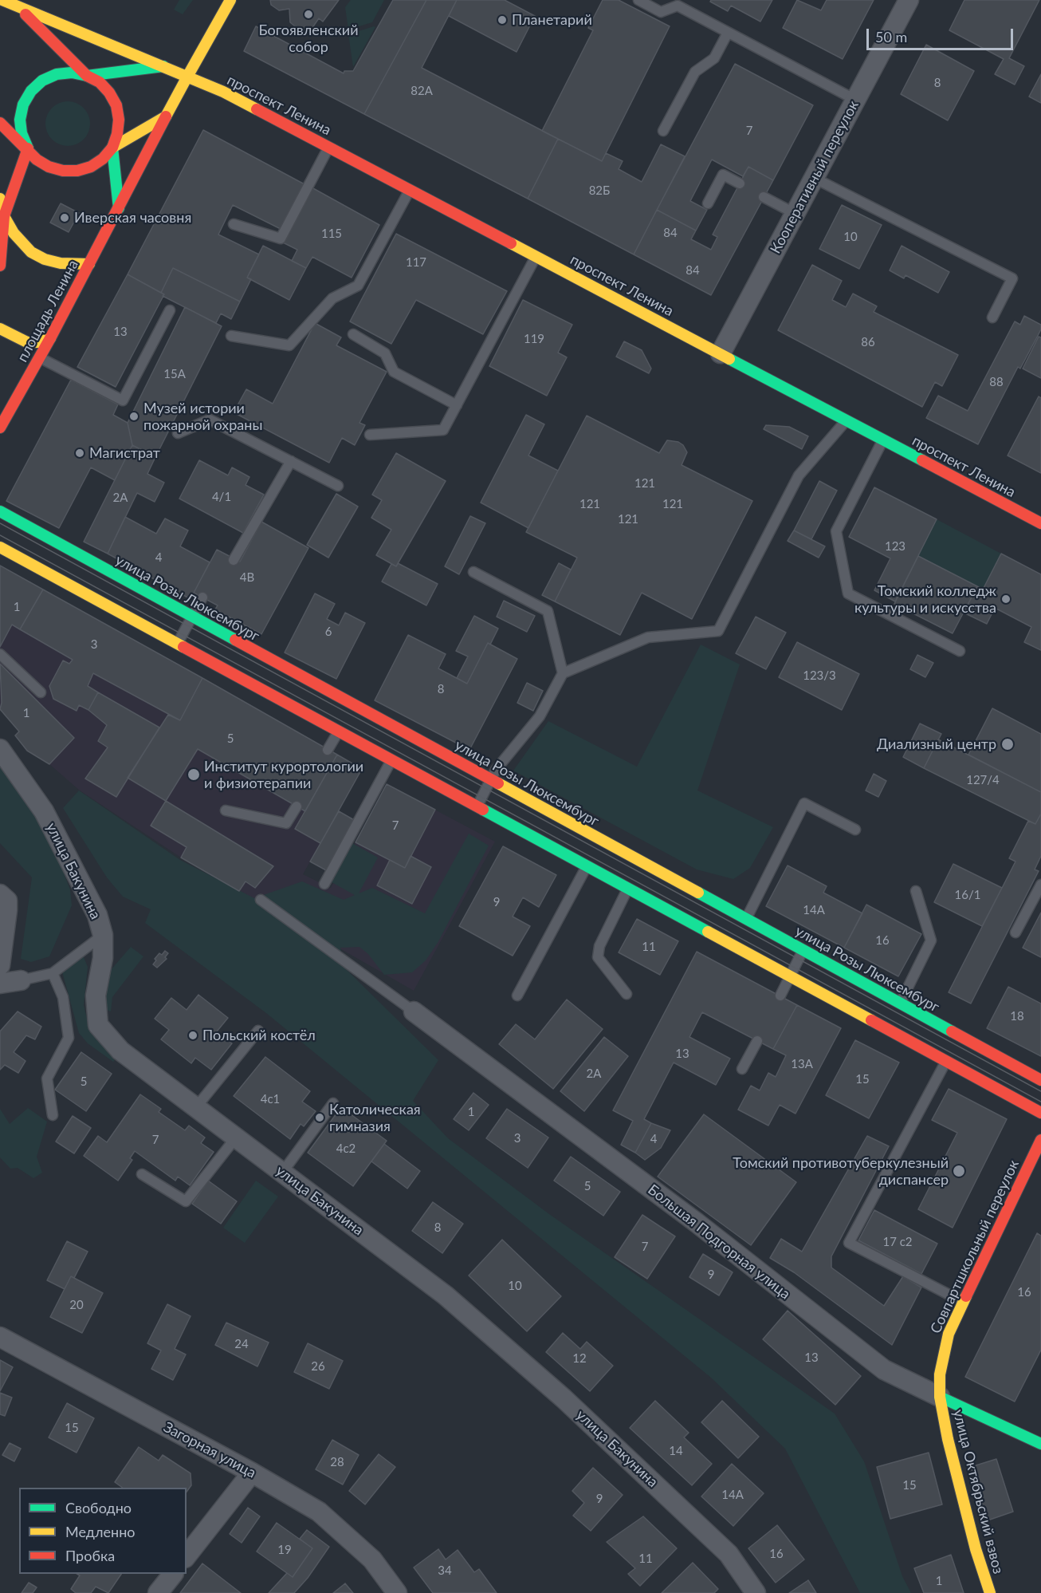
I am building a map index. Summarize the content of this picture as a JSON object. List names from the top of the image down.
{
  "streets": {
    "main road": [
      "проспект Ленина",
      "площадь Ленина",
      "улица Розы Люксембург",
      "Большая Подгорная улица",
      "Совпартшкольный переулок",
      "улица Октябрьский взвоз"
    ],
    "street": ["Кооперативный переулок", "улица Бакунина", "Загорная улица"]
  },
  "crossings": [
    ["проспект Ленина", "Кооперативный переулок"],
    ["проспект Ленина", "площадь Ленина"],
    ["Большая Подгорная улица", "Совпартшкольный переулок"],
    ["Большая Подгорная улица", "улица Октябрьский взвоз"],
    ["Совпартшкольный переулок", "улица Октябрьский взвоз"]
  ],
  "places": [
    "Богоявленский собор",
    "Планетарий",
    "Иверская часовня",
    "Музей истории пожарной охраны",
    "Магистрат",
    "Томский колледж культуры и искусства",
    "Диализный центр",
    "Институт курортологии и физиотерапии",
    "Польский костёл",
    "Католическая гимназия",
    "Томский противотуберкулезный диспансер"
  ],
  "house_numbers": [
    "8",
    "82А",
    "7",
    "82Б",
    "84",
    "115",
    "10",
    "117",
    "84",
    "13",
    "119",
    "86",
    "15А",
    "88",
    "121",
    "4/1",
    "2А",
    "121",
    "121",
    "121",
    "123",
    "4",
    "4В",
    "1",
    "6",
    "3",
    "123/3",
    "8",
    "1",
    "5",
    "127/4",
    "7",
    "16/1",
    "9",
    "14А",
    "16",
    "11",
    "18",
    "13",
    "13А",
    "2А",
    "15",
    "5",
    "4с1",
    "1",
    "3",
    "4",
    "7",
    "4с2",
    "5",
    "8",
    "17 с2",
    "7",
    "9",
    "10",
    "16",
    "20",
    "24",
    "13",
    "12",
    "26",
    "15",
    "14",
    "28",
    "15",
    "14А",
    "9",
    "19",
    "16",
    "11",
    "34",
    "1"
  ],
  "legend": ["Свободно", "Медленно", "Пробка"],
  "scale_bar": "50 m"
}
